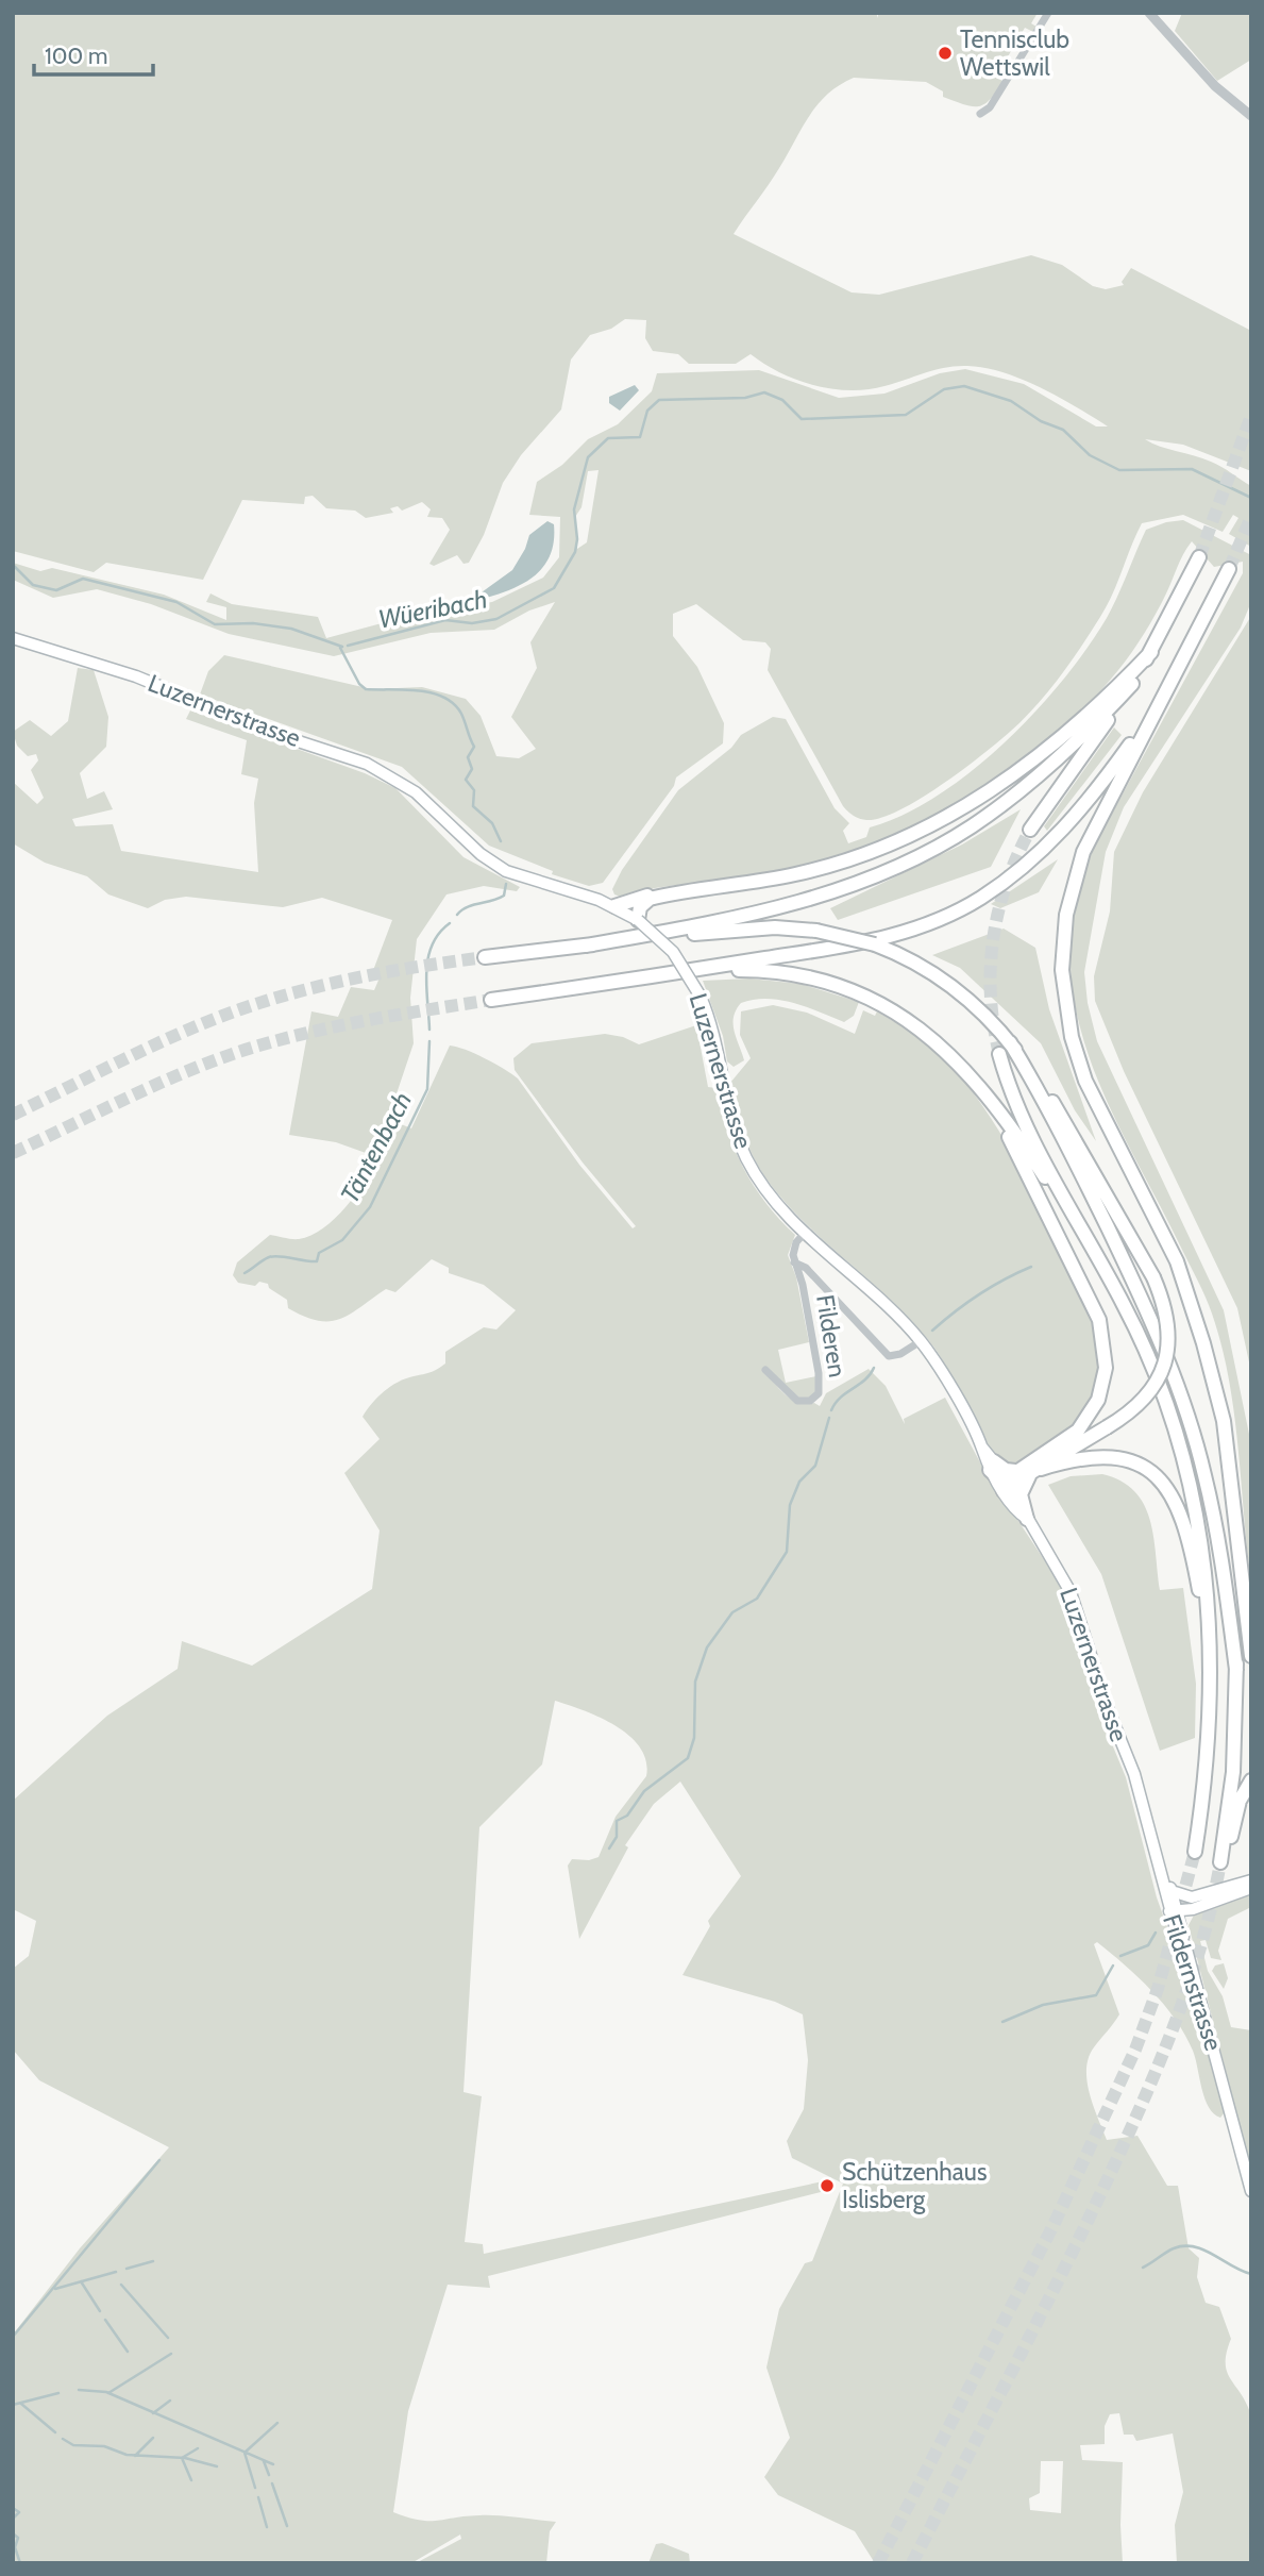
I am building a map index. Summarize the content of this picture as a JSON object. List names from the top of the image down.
{
  "streets": {
    "main road": ["Luzernerstrasse", "Fildernstrasse"],
    "street": ["Filderen"]
  },
  "crossings": [
    ["Luzernerstrasse", "Filderen"],
    ["Luzernerstrasse", "Fildernstrasse"]
  ],
  "water": ["Wüeribach", "Täntenbach"],
  "places": ["Tennisclub Wettswil", "Schützenhaus Islisberg"],
  "scale_bar": "100 m"
}
